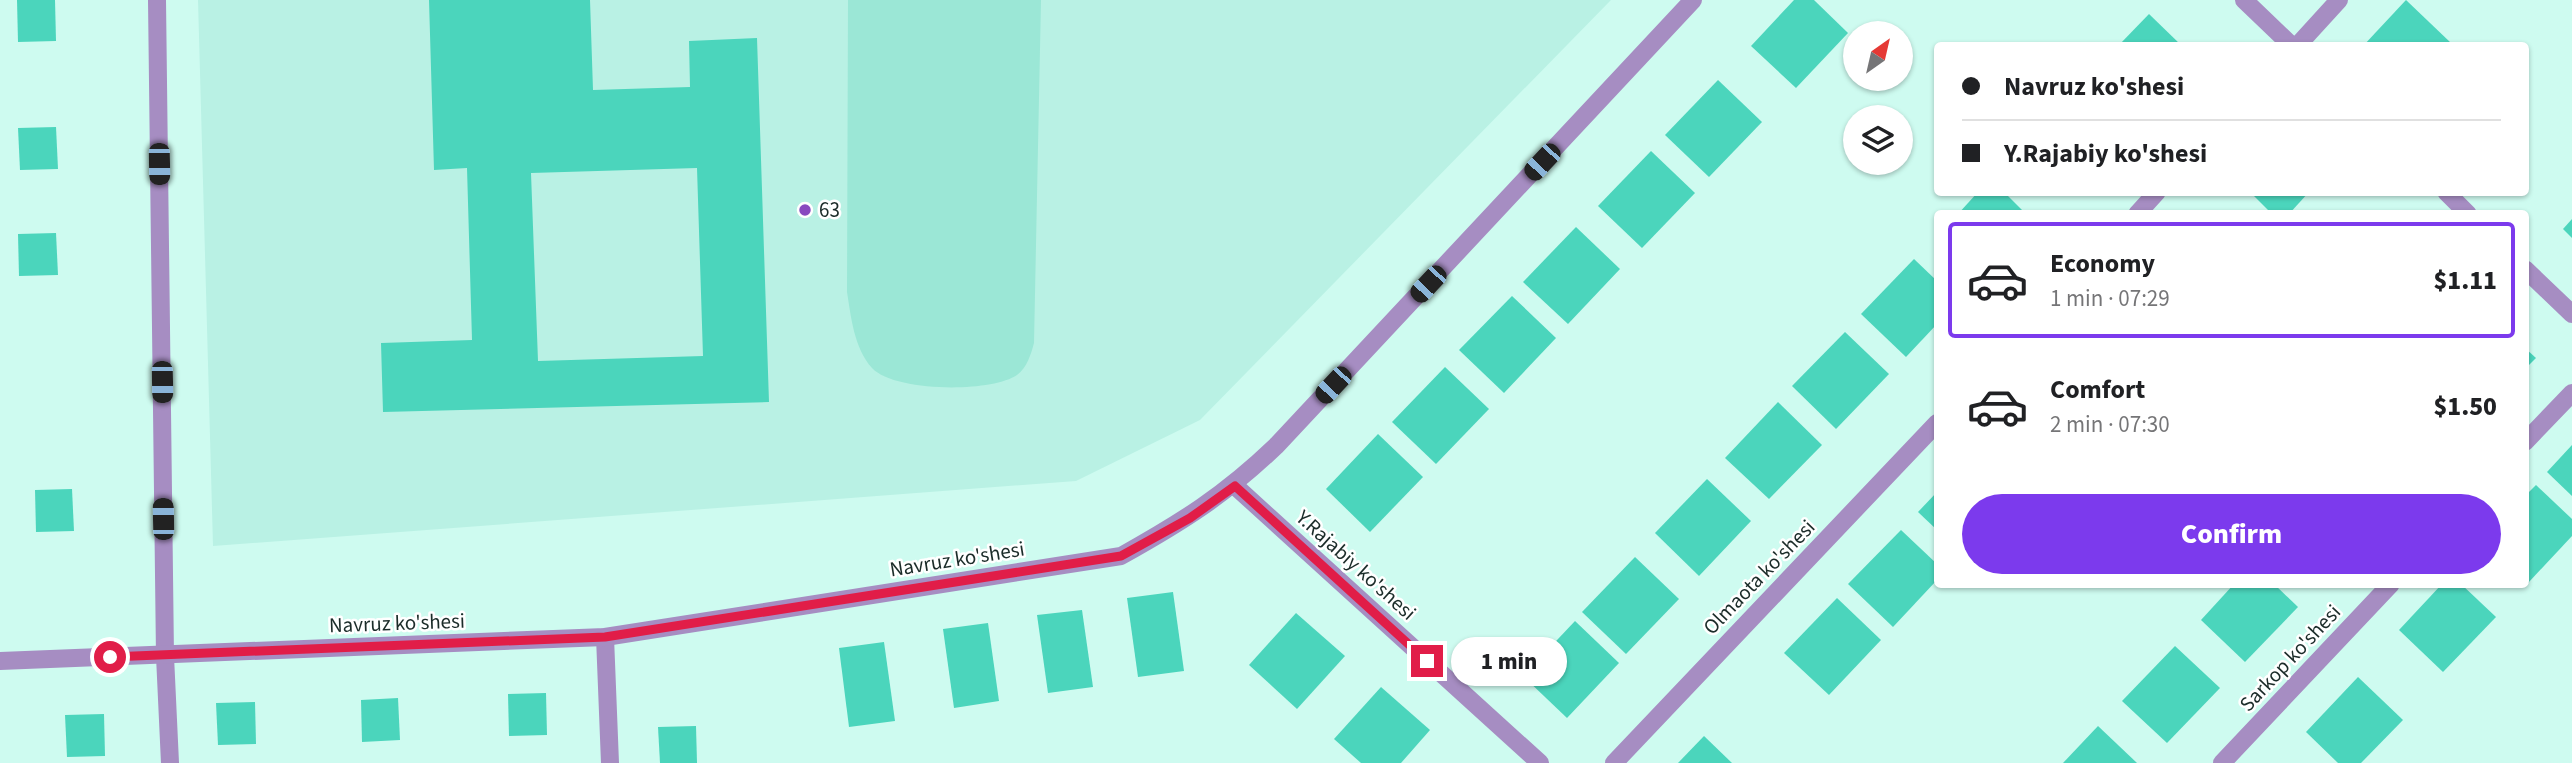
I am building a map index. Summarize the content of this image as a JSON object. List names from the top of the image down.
{
  "streets": {
    "street": [
      "Navruz ko'shesi",
      "Y.Rajabiy ko'shesi",
      "Olmaota ko'shesi",
      "Sarkop ko'shesi"
    ]
  },
  "crossings": [
    ["Navruz ko'shesi", "Y.Rajabiy ko'shesi"]
  ],
  "places": ["63"],
  "north": "top right",
  "page": {
    "banner": ["Navruz ko'shesi", "Y.Rajabiy ko'shesi"],
    "list": [
      {
        "name": "Economy",
        "note": "1 min · 07:29",
        "value": "$1.11"
      },
      {
        "name": "Comfort",
        "note": "2 min · 07:30",
        "value": "$1.50"
      }
    ],
    "buttons": "Confirm",
    "bubble": "1 min"
  }
}
